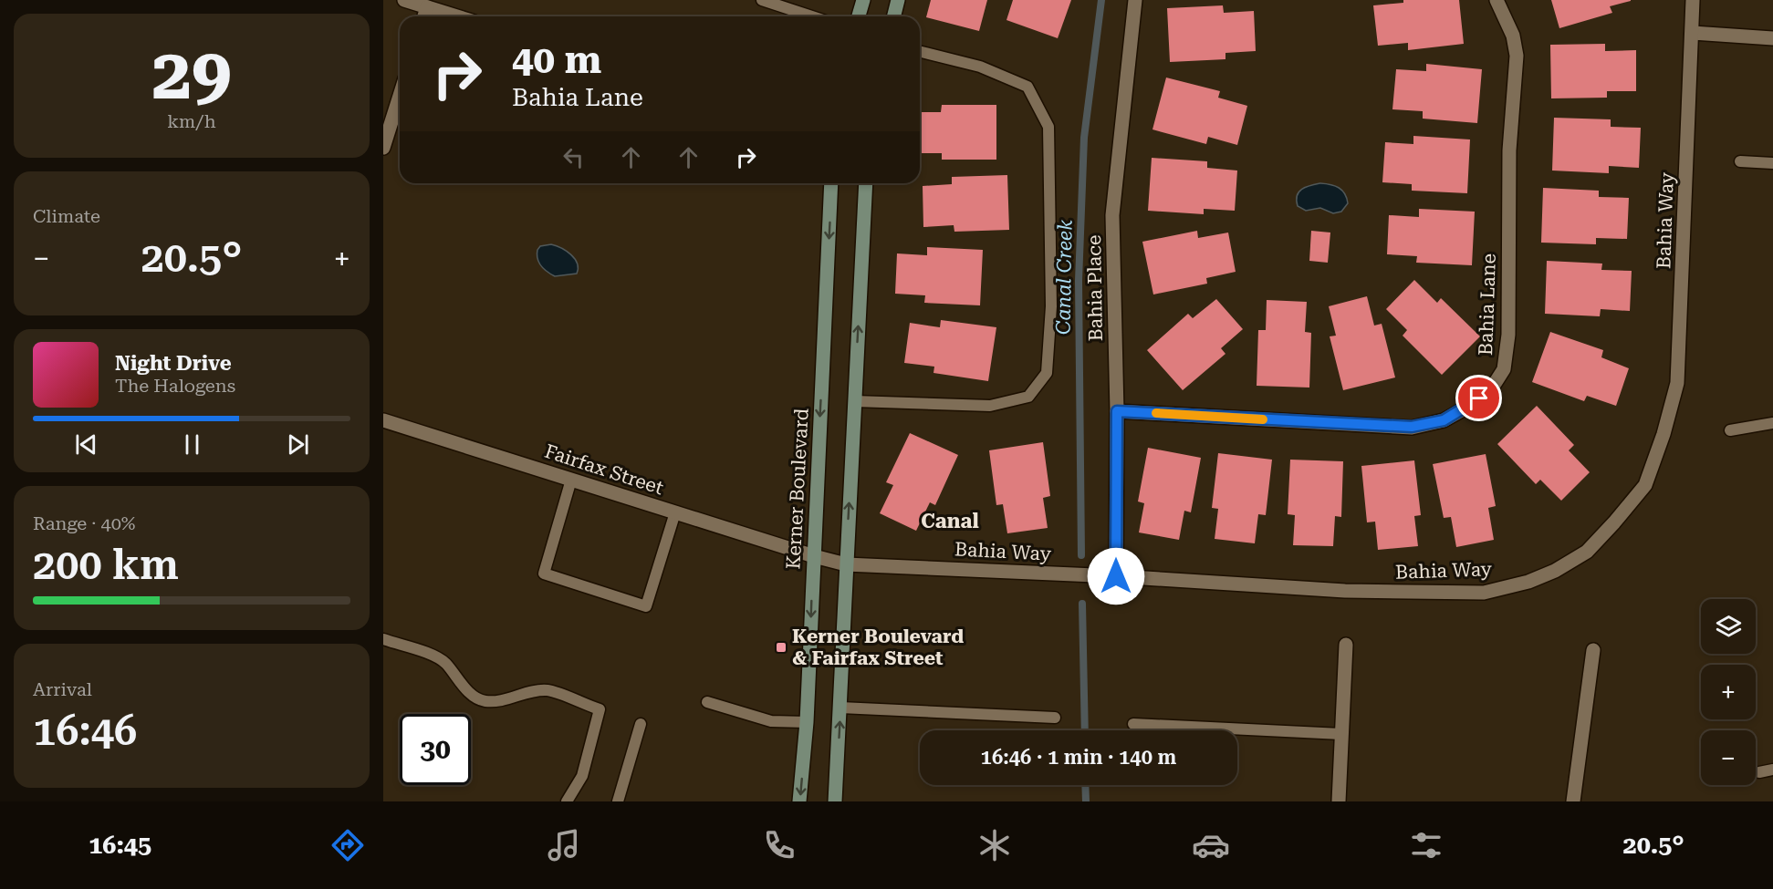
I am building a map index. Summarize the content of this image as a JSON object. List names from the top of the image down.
{
  "streets": {
    "street": [
      "Bahia Way",
      "Bahia Place",
      "Bahia Lane",
      "Fairfax Street",
      "Kerner Boulevard"
    ]
  },
  "crossings": [
    ["Bahia Way", "Bahia Place"],
    ["Bahia Way", "Fairfax Street"],
    ["Bahia Way", "Kerner Boulevard"],
    ["Bahia Place", "Bahia Lane"],
    ["Fairfax Street", "Kerner Boulevard"]
  ],
  "districts": ["Canal"],
  "water": ["Canal Creek"],
  "places": {
    "transit": ["Kerner Boulevard & Fairfax Street"]
  },
  "page": {
    "tile": [
      ["29", "km/h"],
      "Climate",
      ["Range · 40%", "200 km"],
      ["Arrival", "16:46"]
    ],
    "turn": ["40 m", "Bahia Lane"],
    "heat": ["−", "20.5°", "+"],
    "song": ["Night Drive", "The Halogens"],
    "map_buttons": ["+", "−"],
    "limit": "30",
    "trip": "16:46 · 1 min · 140 m",
    "tabs": ["16:45", "20.5°"]
  }
}
